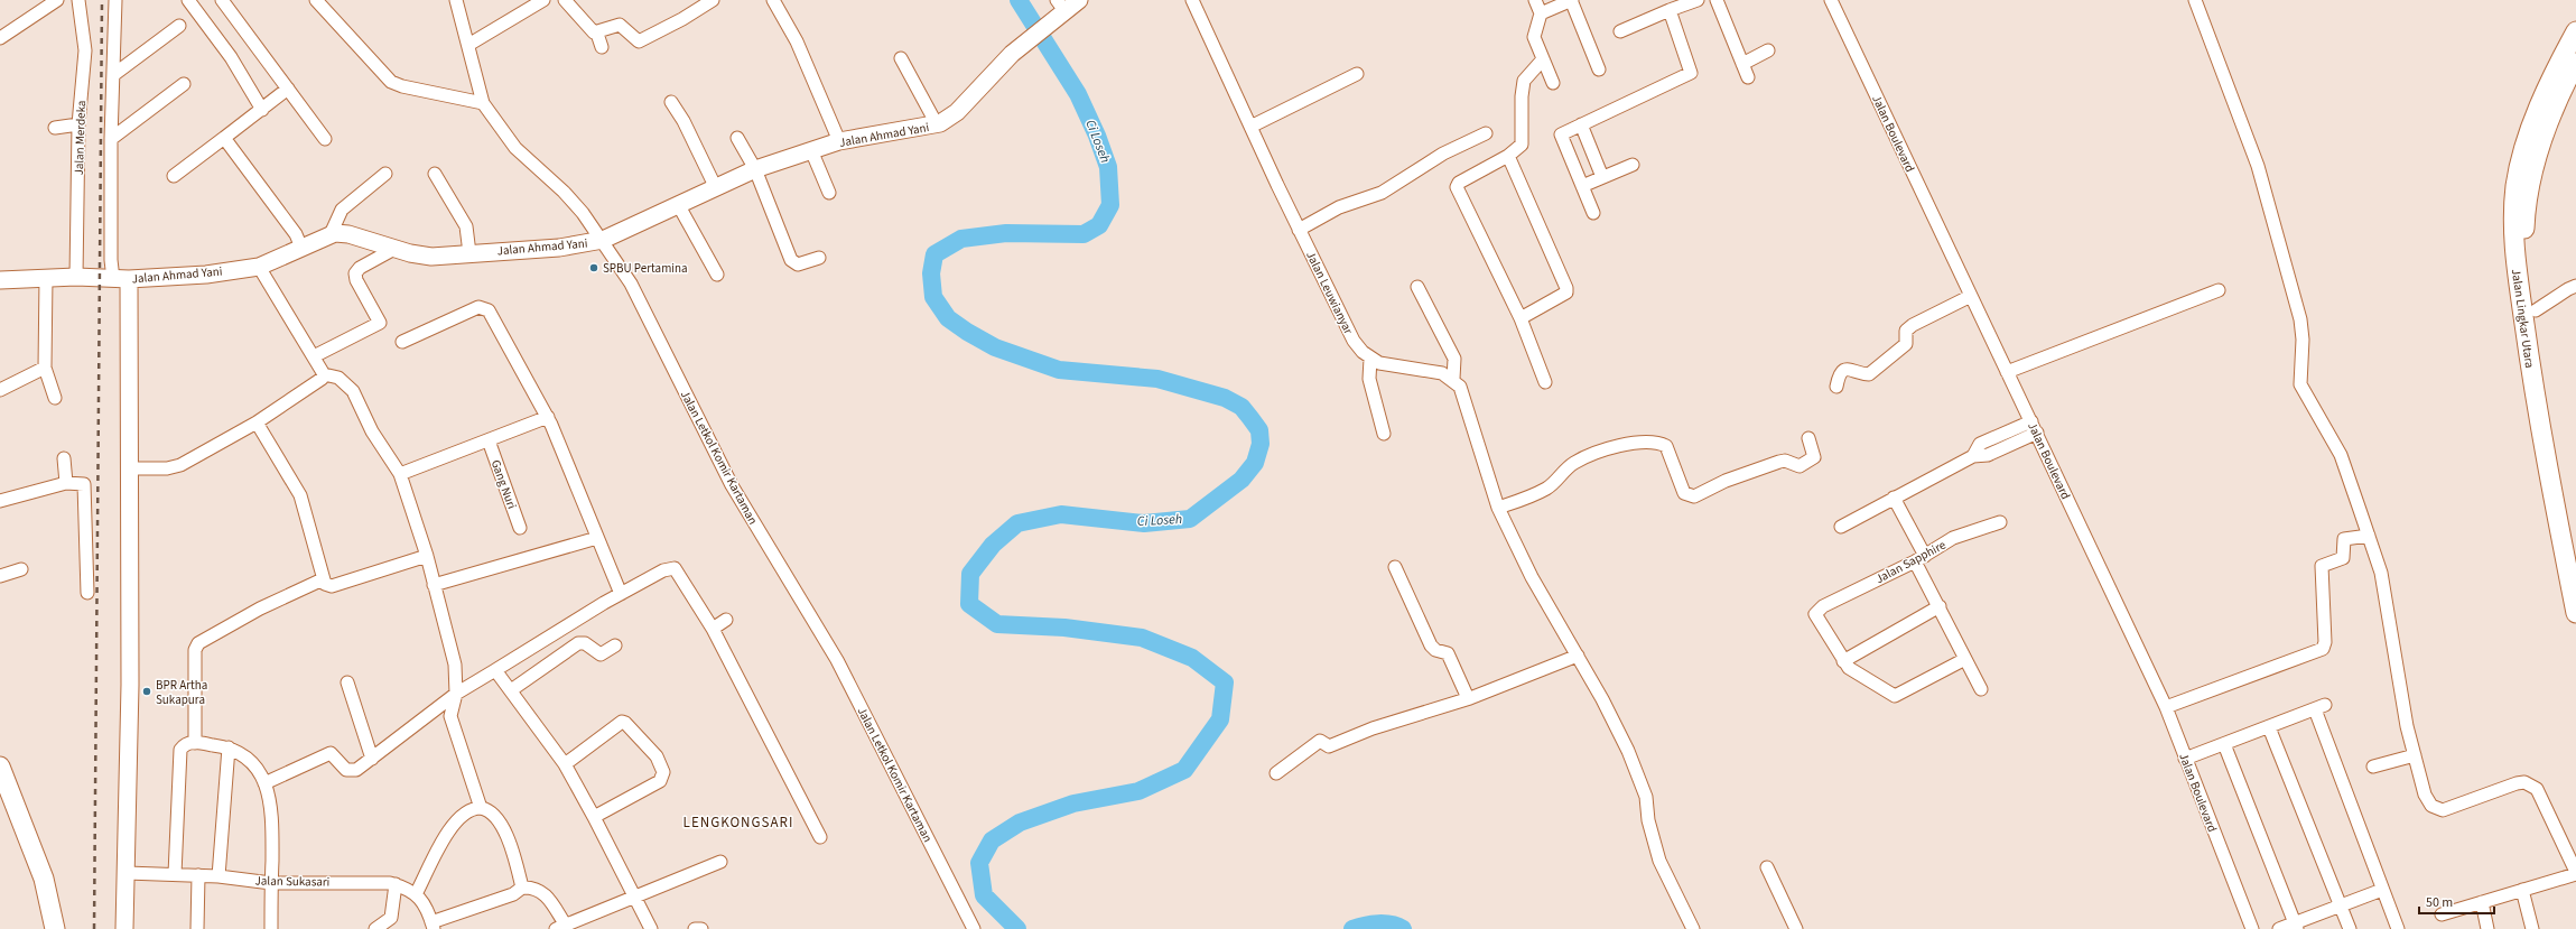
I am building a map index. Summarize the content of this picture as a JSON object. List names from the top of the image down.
{
  "streets": {
    "main road": ["Jalan Lingkar Utara"],
    "street": [
      "Jalan Boulevard",
      "Jalan Ahmad Yani",
      "Jalan Merdeka",
      "Jalan Leuwianyar",
      "Jalan Letkol Komir Kartaman",
      "Gang Nuri",
      "Jalan Sapphire",
      "Jalan Sukasari"
    ]
  },
  "crossings": [
    ["Jalan Ahmad Yani", "Jalan Merdeka"],
    ["Jalan Ahmad Yani", "Jalan Letkol Komir Kartaman"]
  ],
  "districts": ["LENGKONGSARI"],
  "water": ["Ci Loseh"],
  "places": ["SPBU Pertamina", "BPR Artha Sukapura"],
  "scale_bar": "50 m"
}
